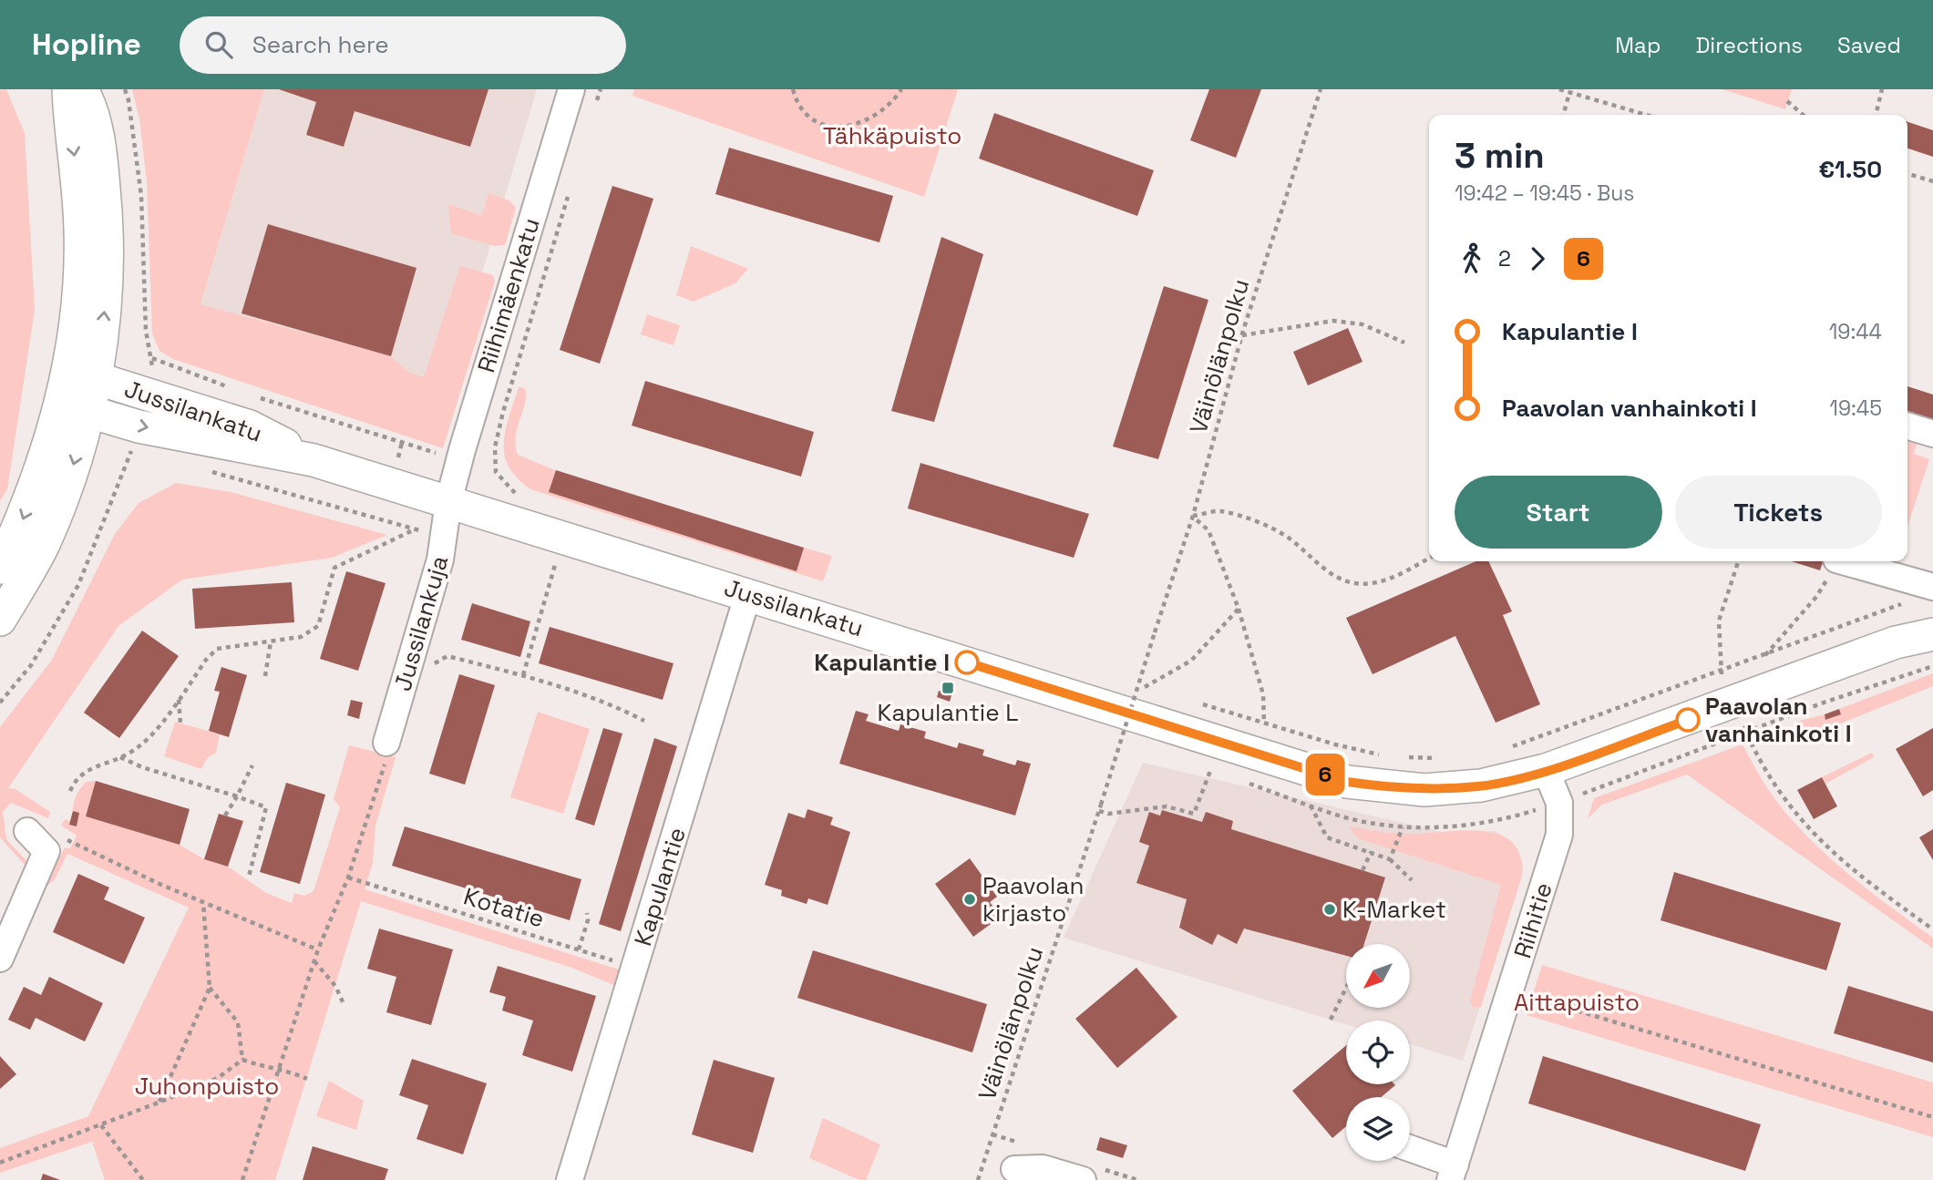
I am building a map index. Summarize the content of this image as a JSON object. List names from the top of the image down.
{
  "streets": {
    "main road": ["Jussilankatu"],
    "street": [
      "Riihimäenkatu",
      "Jussilankuja",
      "Kapulantie",
      "Riihitie"
    ],
    "path": ["Väinölänpolku", "Kotatie"]
  },
  "crossings": [
    ["Riihimäenkatu", "Jussilankatu"],
    ["Riihimäenkatu", "Jussilankuja"],
    ["Jussilankatu", "Jussilankuja"],
    ["Jussilankatu", "Kapulantie"],
    ["Jussilankatu", "Riihitie"],
    ["Kapulantie", "Kotatie"]
  ],
  "parks": ["Tähkäpuisto", "Aittapuisto", "Juhonpuisto"],
  "places": {
    "other": [
      "Kapulantie I",
      "Paavolan vanhainkoti I",
      "Paavolan kirjasto",
      "K-Market"
    ],
    "transit": ["Kapulantie L"]
  },
  "lines": ["bus line 6"],
  "north": "bottom left",
  "page": {
    "header": "Hopline",
    "search": "Search here",
    "nav": ["Map", "Directions", "Saved"],
    "on_map": "6",
    "heading": ["3 min", "19:42 – 19:45 · Bus", "€1.50"],
    "legs": ["2", "6"],
    "list": [
      {
        "name": "Kapulantie I",
        "value": "19:44"
      },
      {
        "name": "Paavolan vanhainkoti I",
        "value": "19:45"
      }
    ],
    "buttons": ["Start", "Tickets"]
  }
}
